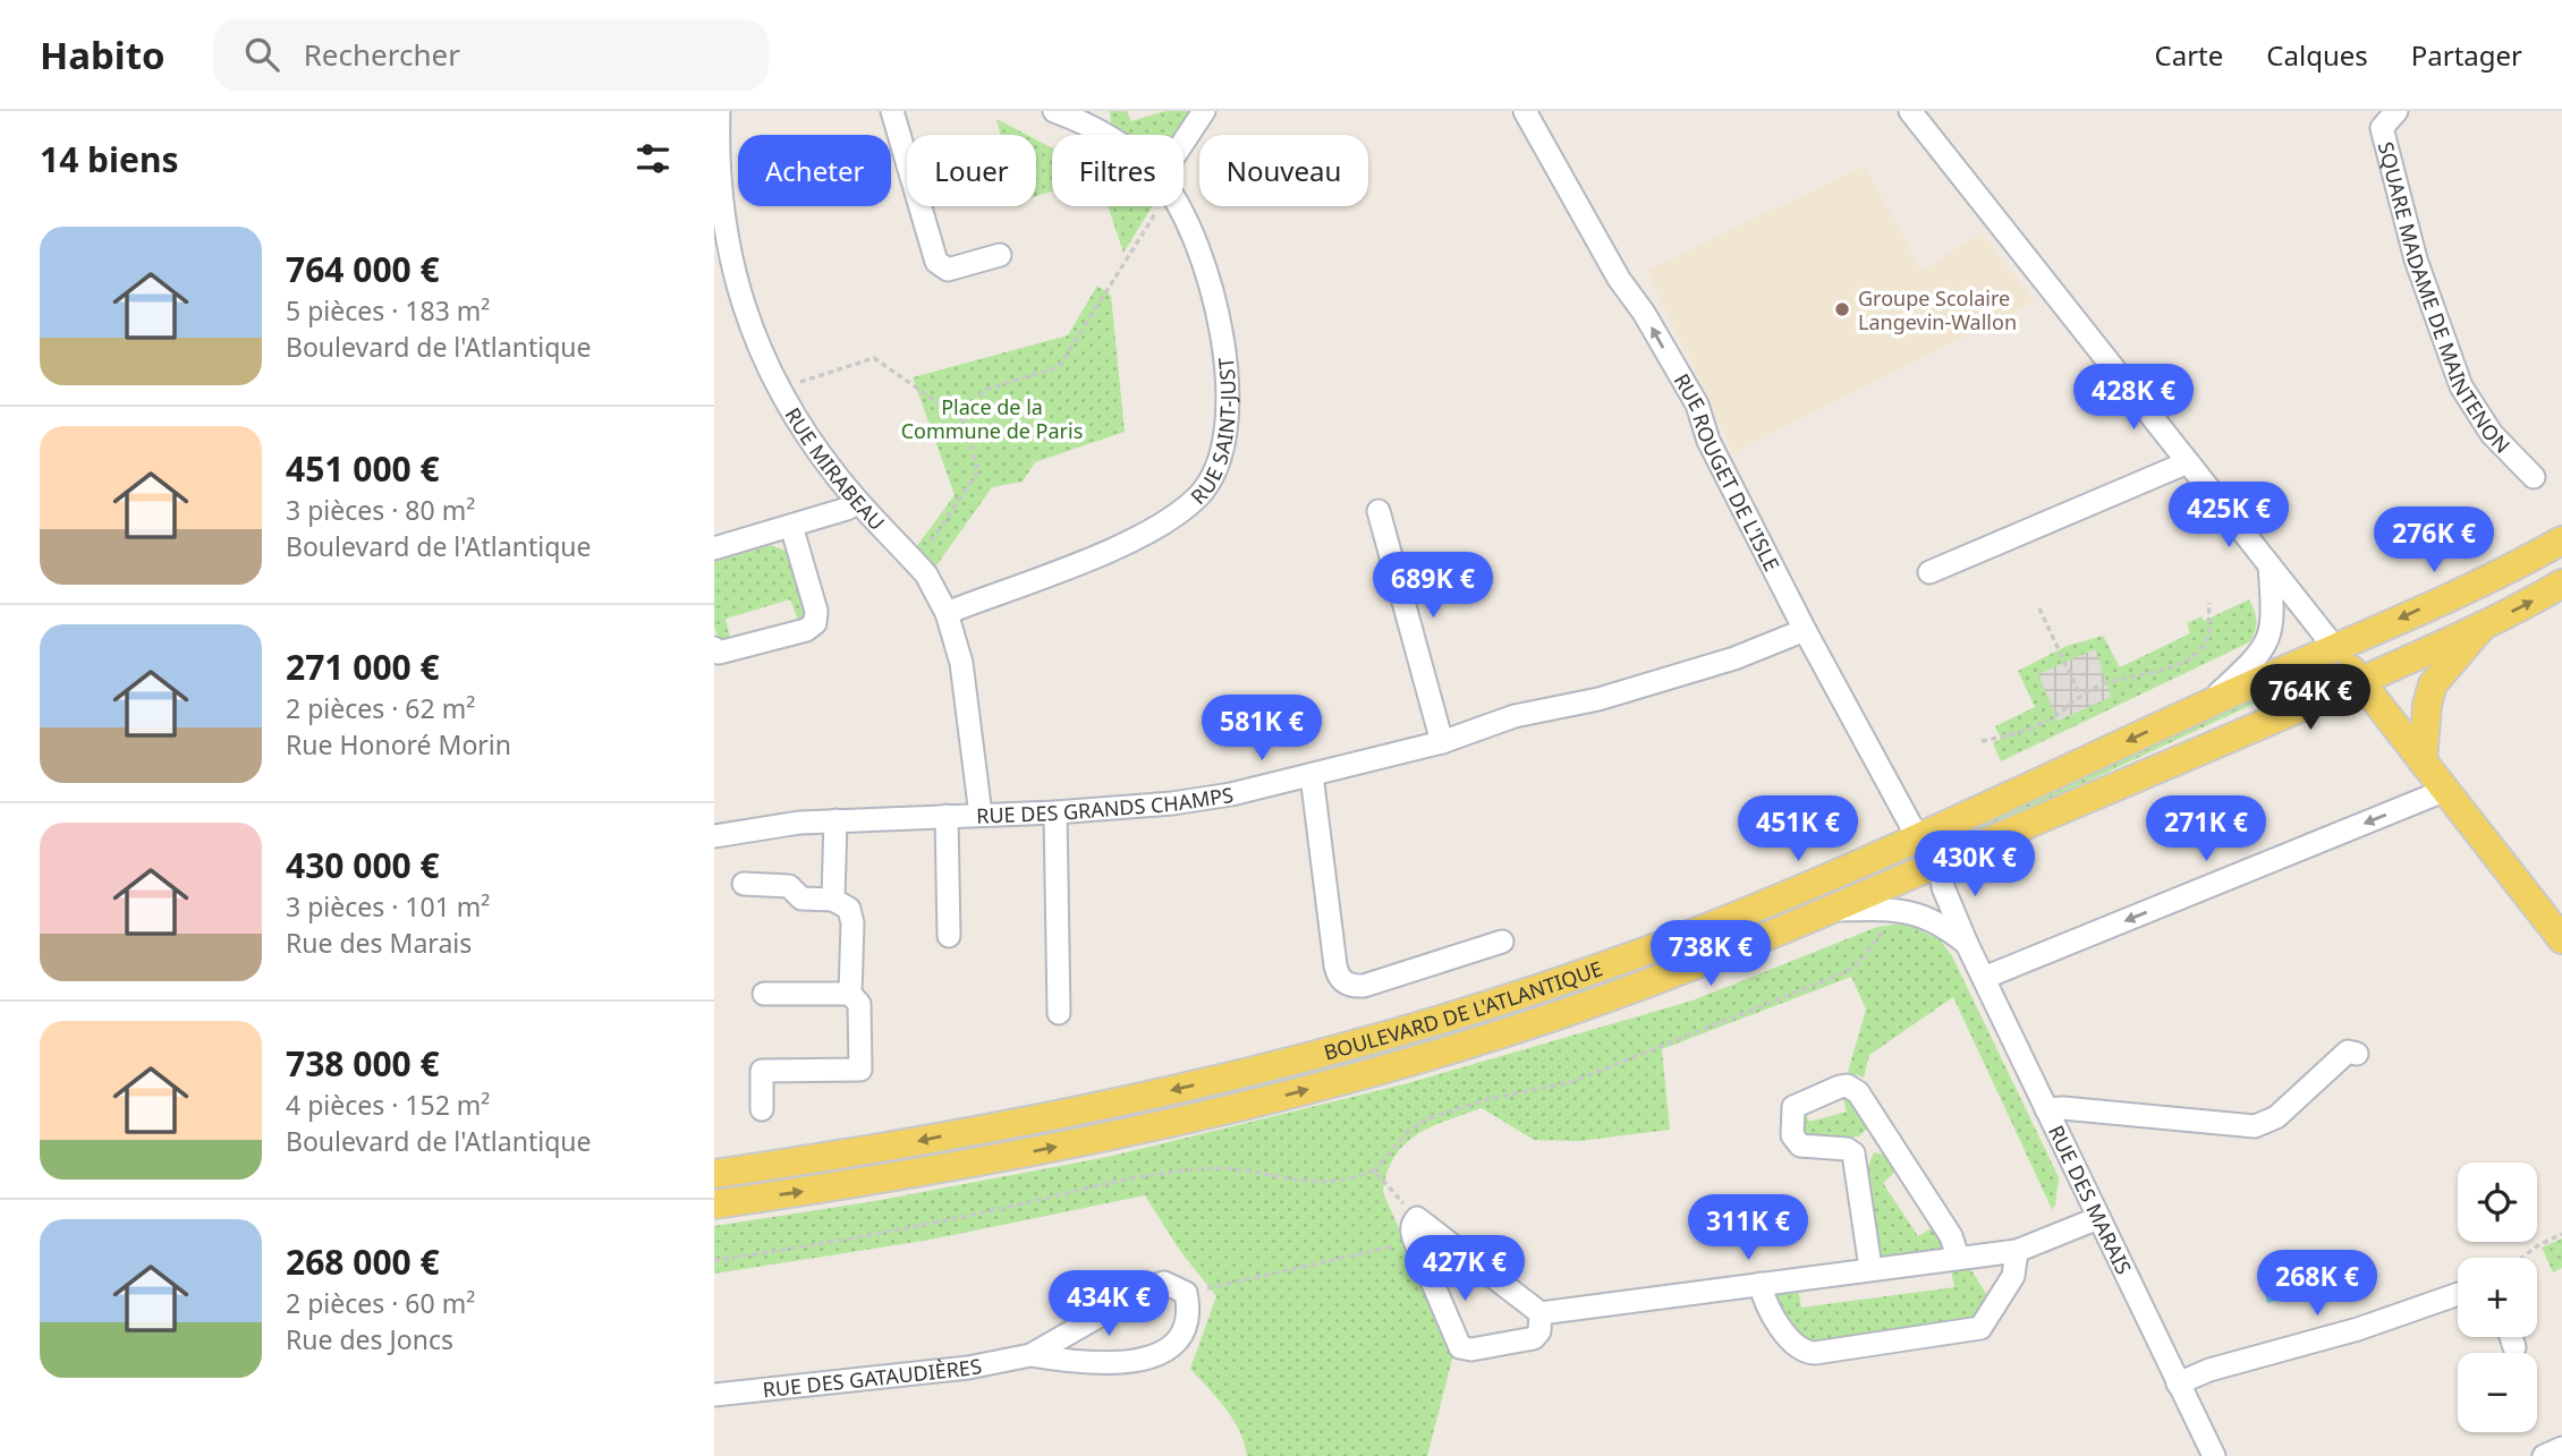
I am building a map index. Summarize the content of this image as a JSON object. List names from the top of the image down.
{
  "streets": {
    "main road": ["BOULEVARD DE L'ATLANTIQUE"],
    "street": [
      "SQUARE MADAME DE MAINTENON",
      "RUE SAINT-JUST",
      "RUE MIRABEAU",
      "RUE ROUGET DE L'ISLE",
      "RUE DES GRANDS CHAMPS",
      "RUE DES MARAIS",
      "RUE DES GATAUDIÈRES"
    ]
  },
  "crossings": [
    ["RUE SAINT-JUST", "RUE MIRABEAU"],
    ["RUE MIRABEAU", "RUE DES GRANDS CHAMPS"],
    ["RUE ROUGET DE L'ISLE", "RUE DES GRANDS CHAMPS"],
    ["RUE ROUGET DE L'ISLE", "BOULEVARD DE L'ATLANTIQUE"],
    ["BOULEVARD DE L'ATLANTIQUE", "RUE DES MARAIS"]
  ],
  "one_way": ["RUE ROUGET DE L'ISLE"],
  "parks": ["Place de la Commune de Paris"],
  "places": ["Groupe Scolaire Langevin-Wallon"],
  "page": {
    "header": "Habito",
    "search": "Rechercher",
    "nav": ["Carte", "Calques", "Partager"],
    "heading": "14 biens",
    "chip": [
      "Acheter",
      "Louer",
      "Filtres",
      "Nouveau"
    ],
    "list": [
      {
        "name": "764 000 €",
        "note": "5 pièces · 183 m² · Boulevard de l'Atlantique"
      },
      {
        "name": "451 000 €",
        "note": "3 pièces · 80 m² · Boulevard de l'Atlantique"
      },
      {
        "name": "271 000 €",
        "note": "2 pièces · 62 m² · Rue Honoré Morin"
      },
      {
        "name": "430 000 €",
        "note": "3 pièces · 101 m² · Rue des Marais"
      },
      {
        "name": "738 000 €",
        "note": "4 pièces · 152 m² · Boulevard de l'Atlantique"
      },
      {
        "name": "268 000 €",
        "note": "2 pièces · 60 m² · Rue des Joncs"
      }
    ],
    "price": [
      "428K €",
      "425K €",
      "276K €",
      "689K €",
      "764K €",
      "581K €",
      "451K €",
      "271K €",
      "430K €",
      "738K €",
      "311K €",
      "427K €",
      "268K €",
      "434K €"
    ],
    "map_buttons": ["+", "−"]
  }
}
